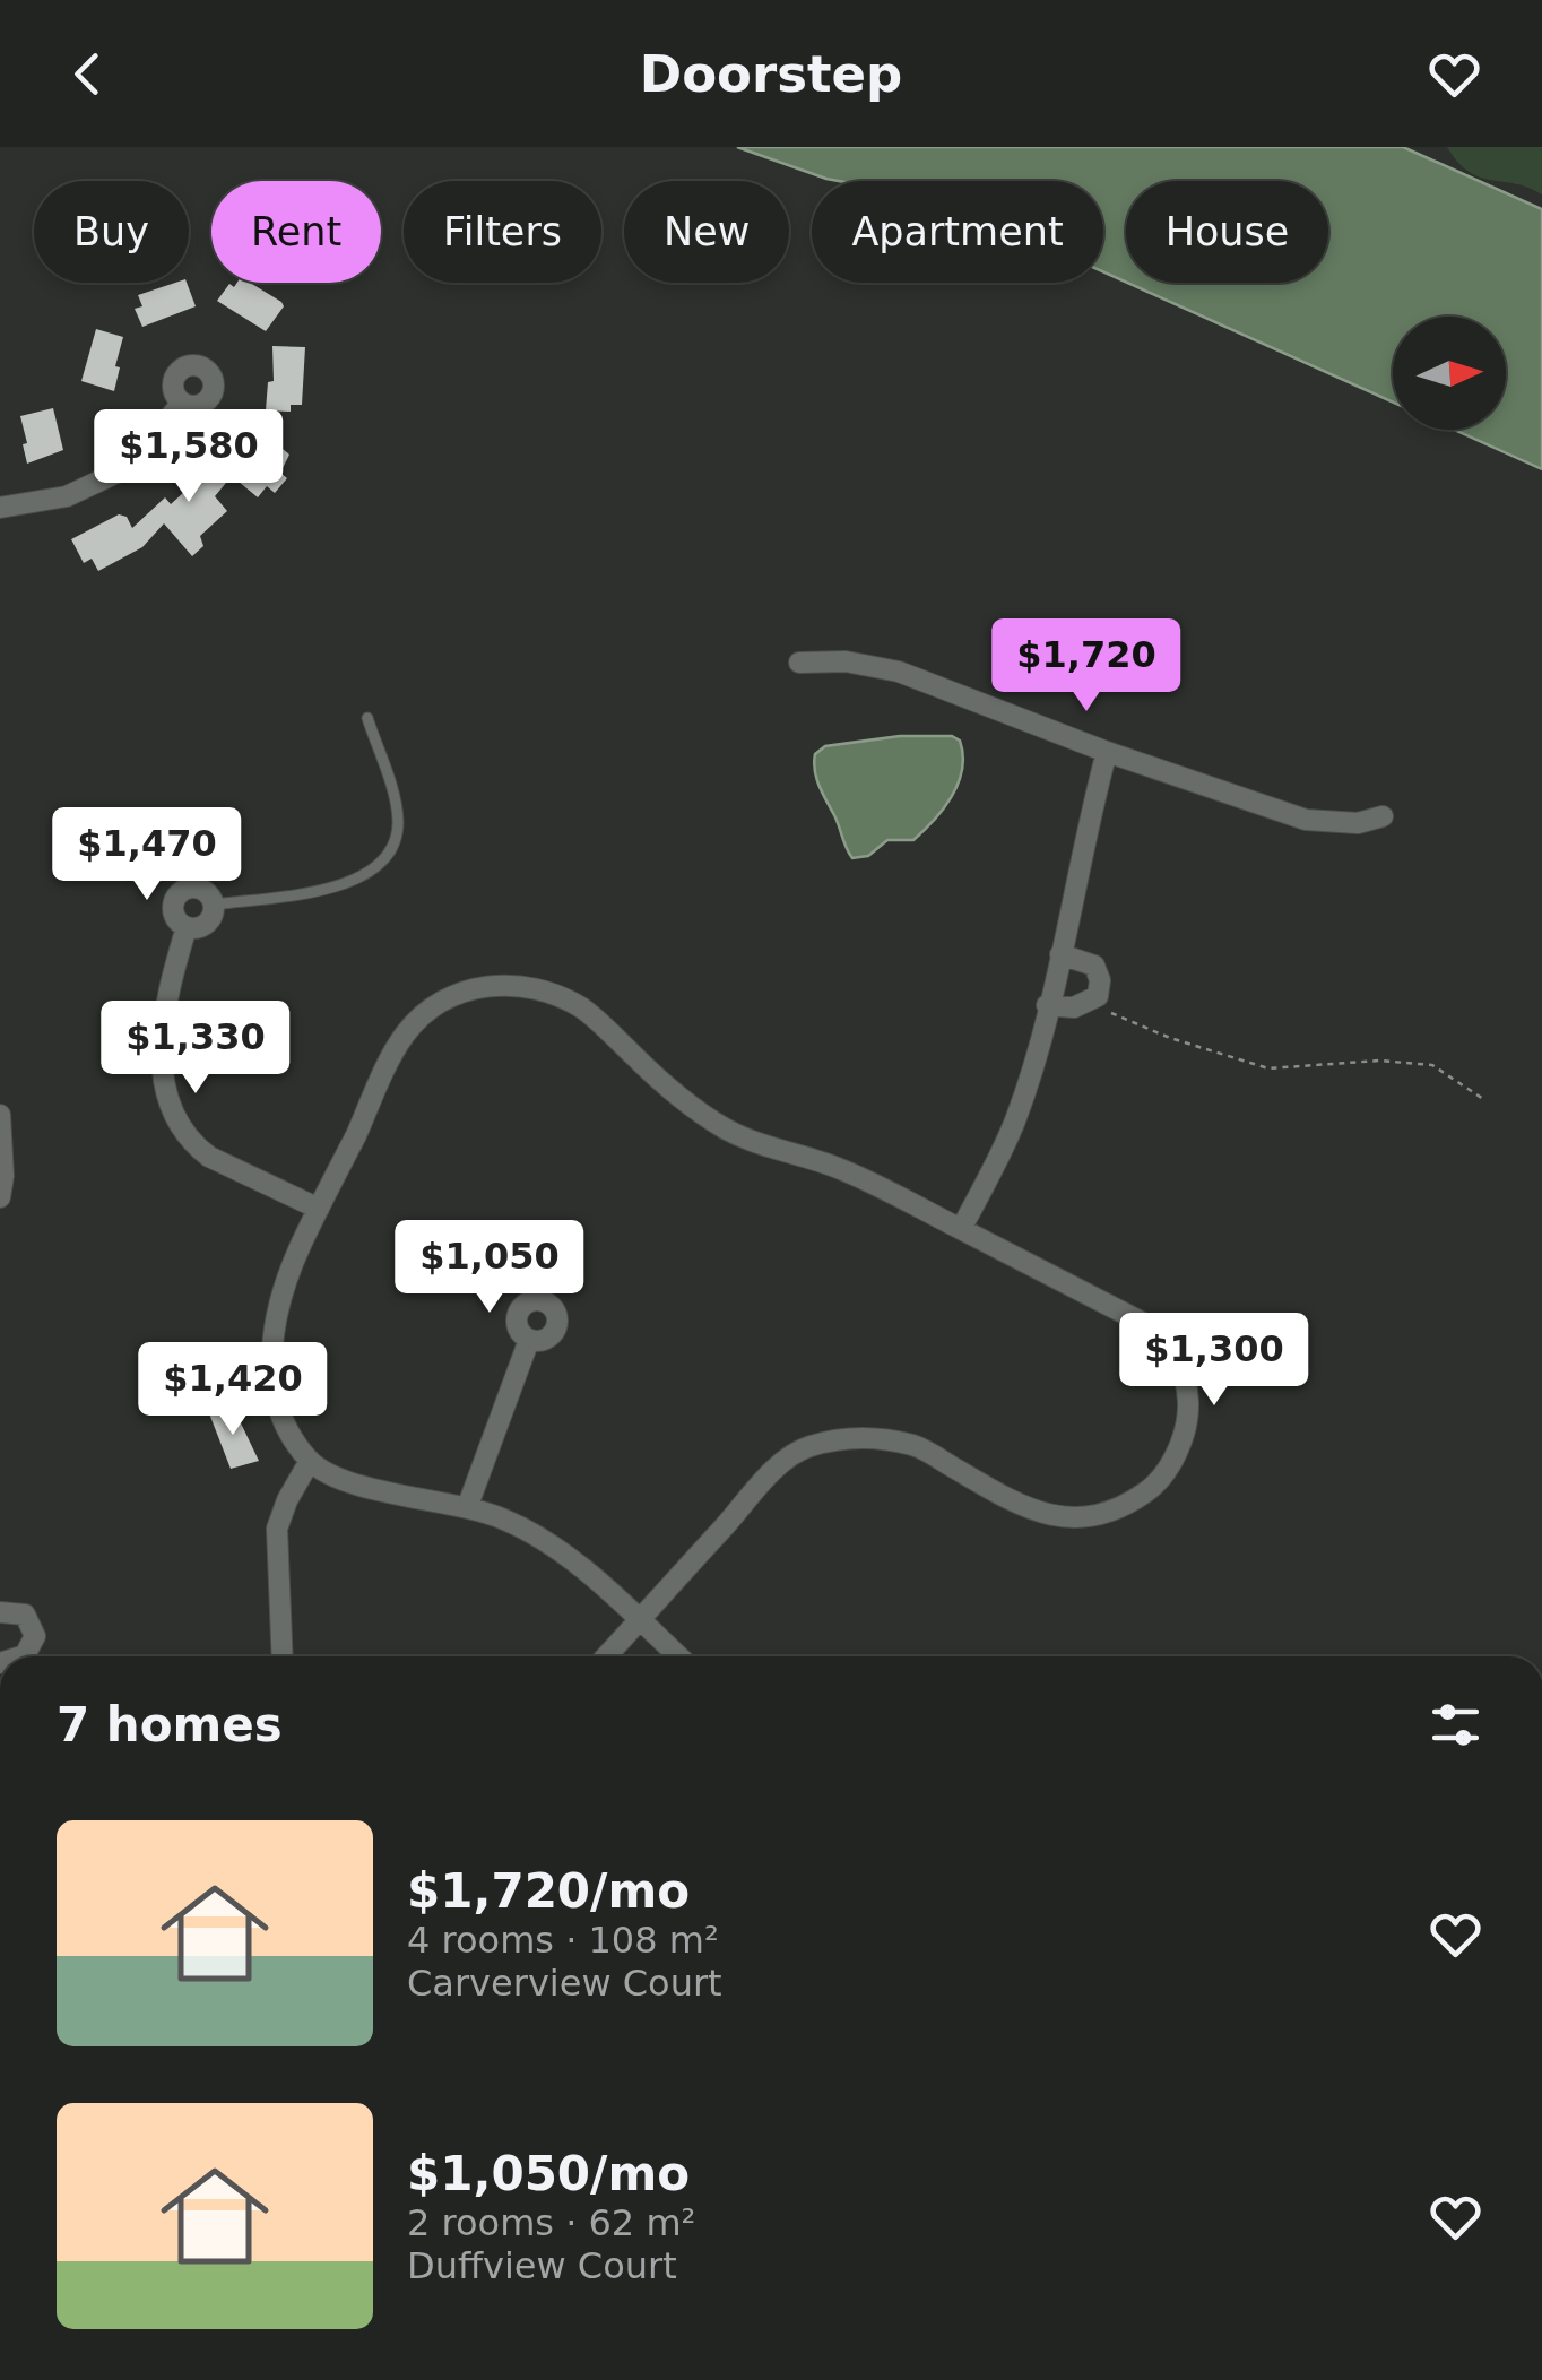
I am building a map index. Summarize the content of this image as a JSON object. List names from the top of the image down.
{
  "north": "right",
  "page": {
    "header": "Doorstep",
    "chip": [
      "Buy",
      "Rent",
      "Filters",
      "New",
      "Apartment",
      "House"
    ],
    "price": [
      "$1,580",
      "$1,720",
      "$1,470",
      "$1,330",
      "$1,050",
      "$1,300",
      "$1,420"
    ],
    "heading": "7 homes",
    "list": [
      {
        "name": "$1,720/mo",
        "note": "4 rooms · 108 m² · Carverview Court"
      },
      {
        "name": "$1,050/mo",
        "note": "2 rooms · 62 m² · Duffview Court"
      }
    ]
  }
}
